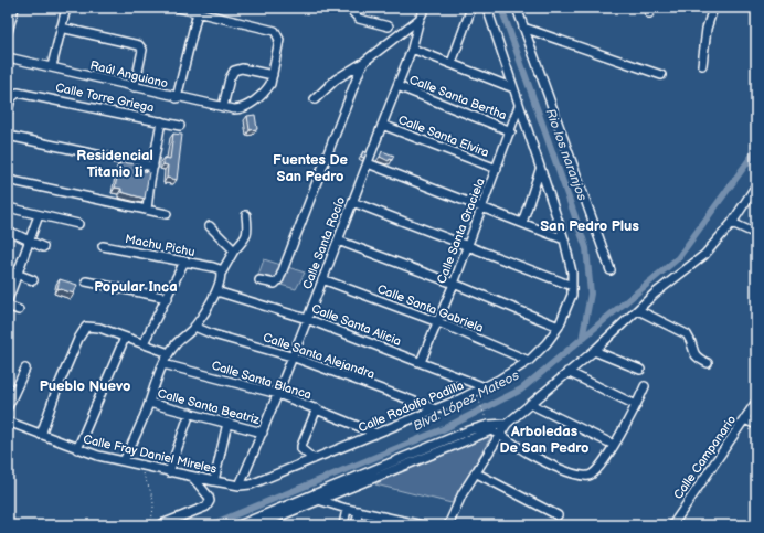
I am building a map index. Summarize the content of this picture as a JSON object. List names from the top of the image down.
{
  "streets": {
    "street": [
      "Raúl Anguiano",
      "Calle Torre Griega",
      "Calle Santa Bertha",
      "Calle Santa Elvira",
      "Calle Santa Graciela",
      "Calle Santa Rocío",
      "Machu Pichu",
      "Calle Santa Gabriela",
      "Calle Santa Alicia",
      "Calle Santa Alejandra",
      "Calle Santa Blanca",
      "Calle Santa Beatriz",
      "Calle Rodolfo Padilla",
      "Calle Fray Daniel Mireles",
      "Calle Campanario"
    ]
  },
  "crossings": [
    ["Calle Santa Bertha", "Calle Santa Graciela"],
    ["Calle Santa Bertha", "Calle Santa Rocío"],
    ["Calle Santa Elvira", "Calle Santa Graciela"],
    ["Calle Santa Elvira", "Calle Santa Rocío"],
    ["Calle Santa Graciela", "Calle Santa Gabriela"],
    ["Calle Santa Graciela", "Calle Santa Alicia"],
    ["Calle Santa Graciela", "Calle Rodolfo Padilla"],
    ["Calle Santa Rocío", "Calle Santa Gabriela"],
    ["Calle Santa Rocío", "Calle Santa Alicia"],
    ["Calle Santa Rocío", "Calle Santa Alejandra"],
    ["Calle Santa Rocío", "Calle Santa Blanca"],
    ["Calle Santa Rocío", "Calle Santa Beatriz"],
    ["Calle Santa Rocío", "Calle Rodolfo Padilla"],
    ["Calle Santa Rocío", "Calle Fray Daniel Mireles"],
    ["Calle Santa Gabriela", "Calle Rodolfo Padilla"],
    ["Calle Santa Alicia", "Calle Rodolfo Padilla"],
    ["Calle Santa Alejandra", "Calle Rodolfo Padilla"],
    ["Calle Santa Blanca", "Calle Rodolfo Padilla"],
    ["Calle Rodolfo Padilla", "Calle Fray Daniel Mireles"]
  ],
  "districts": [
    "Residencial Titanio Ii",
    "Fuentes De San Pedro",
    "San Pedro Plus",
    "Popular Inca",
    "Pueblo Nuevo",
    "Arboledas De San Pedro"
  ],
  "water": ["Rio los naranjos", "Blvd. López Mateos"]
}
